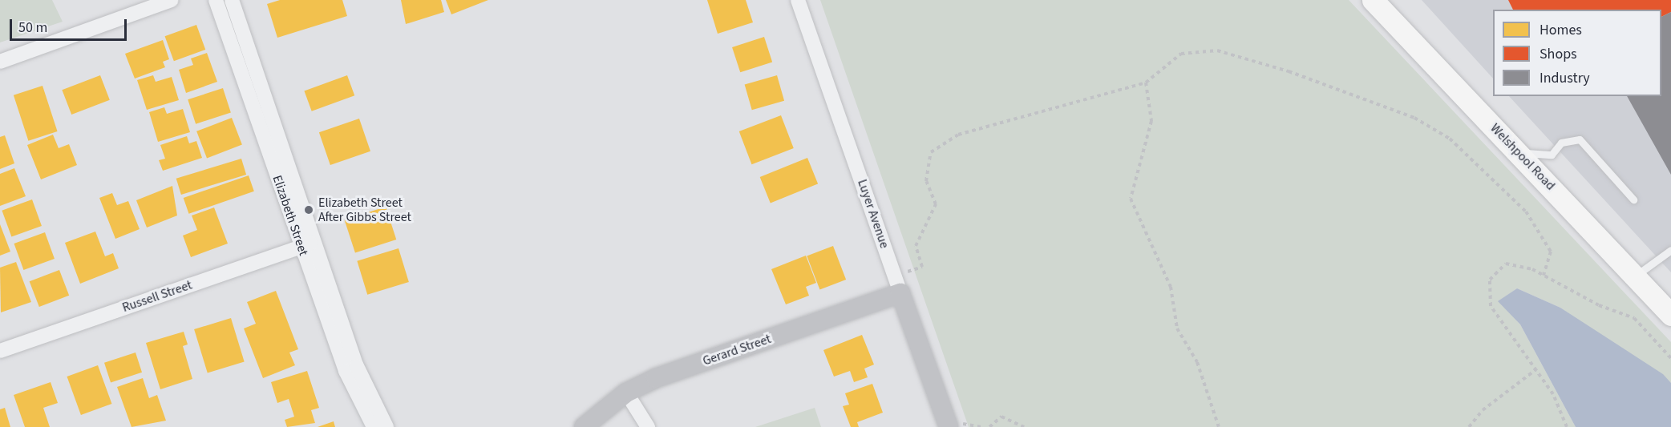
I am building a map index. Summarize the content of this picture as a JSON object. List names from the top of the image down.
{
  "streets": {
    "main road": ["Welshpool Road"],
    "street": [
      "Luyer Avenue",
      "Elizabeth Street",
      "Russell Street",
      "Gerard Street"
    ]
  },
  "crossings": [
    ["Luyer Avenue", "Gerard Street"],
    ["Elizabeth Street", "Russell Street"]
  ],
  "places": ["Elizabeth Street After Gibbs Street"],
  "legend": ["Homes", "Shops", "Industry"],
  "scale_bar": "50 m"
}
